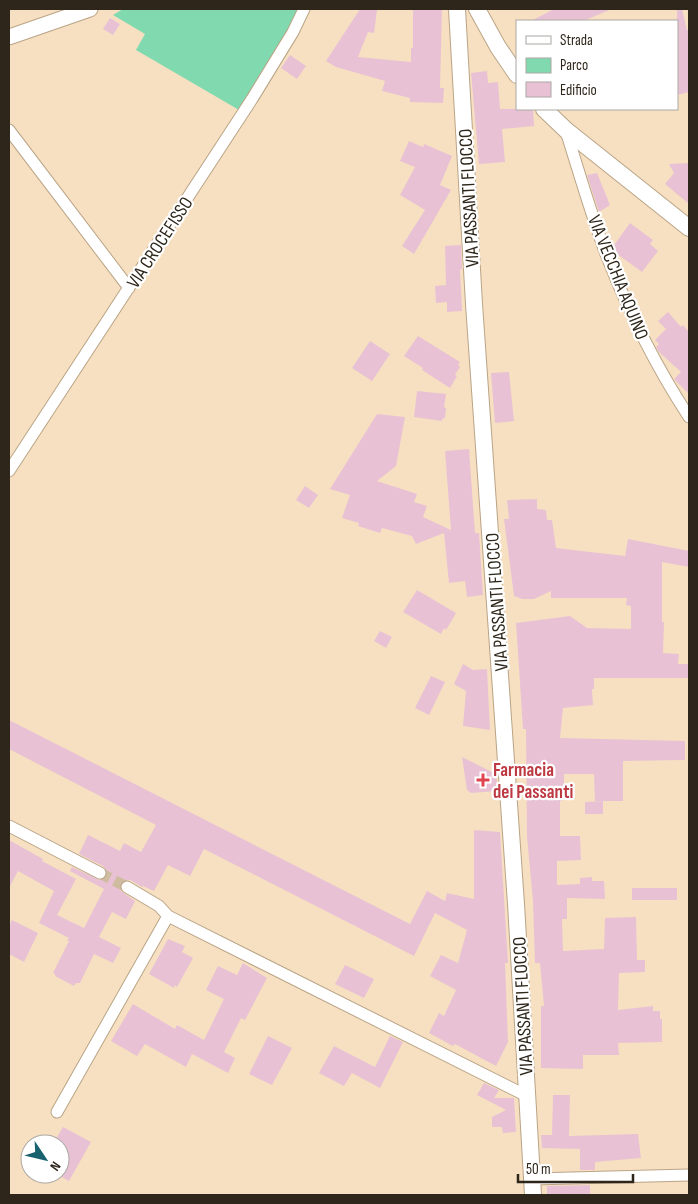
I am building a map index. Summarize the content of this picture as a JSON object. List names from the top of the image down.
{
  "streets": {
    "main road": ["VIA PASSANTI FLOCCO"],
    "street": ["VIA CROCEFISSO", "VIA VECCHIA AQUINO"]
  },
  "places": {
    "health": ["Farmacia dei Passanti"]
  },
  "legend": ["Strada", "Parco", "Edificio"],
  "scale_bar": "50 m",
  "north": "bottom right"
}
